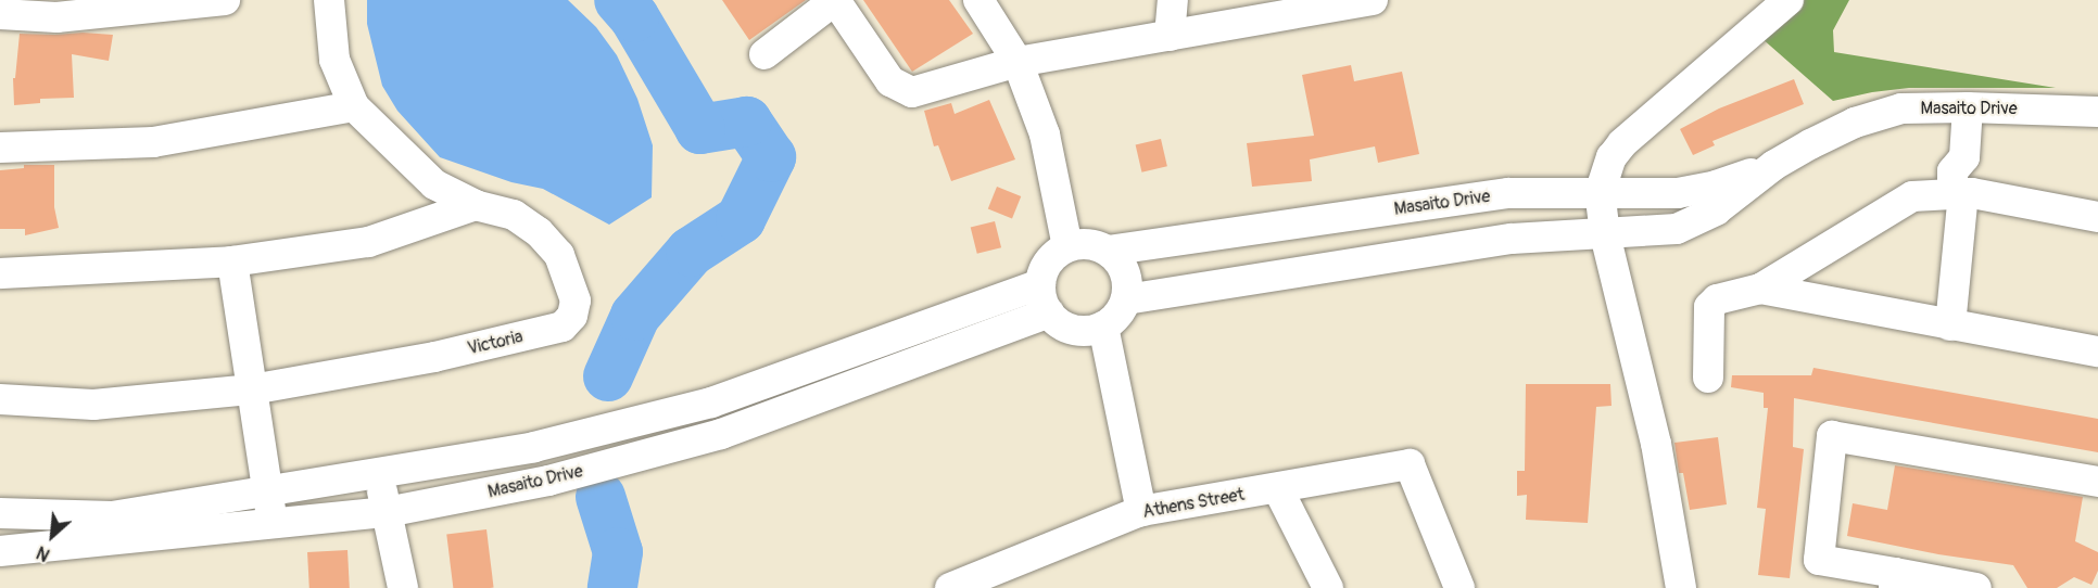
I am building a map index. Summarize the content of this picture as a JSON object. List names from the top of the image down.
{
  "streets": {
    "street": ["Masaito Drive", "Victoria", "Athens Street"]
  },
  "north": "bottom left"
}
